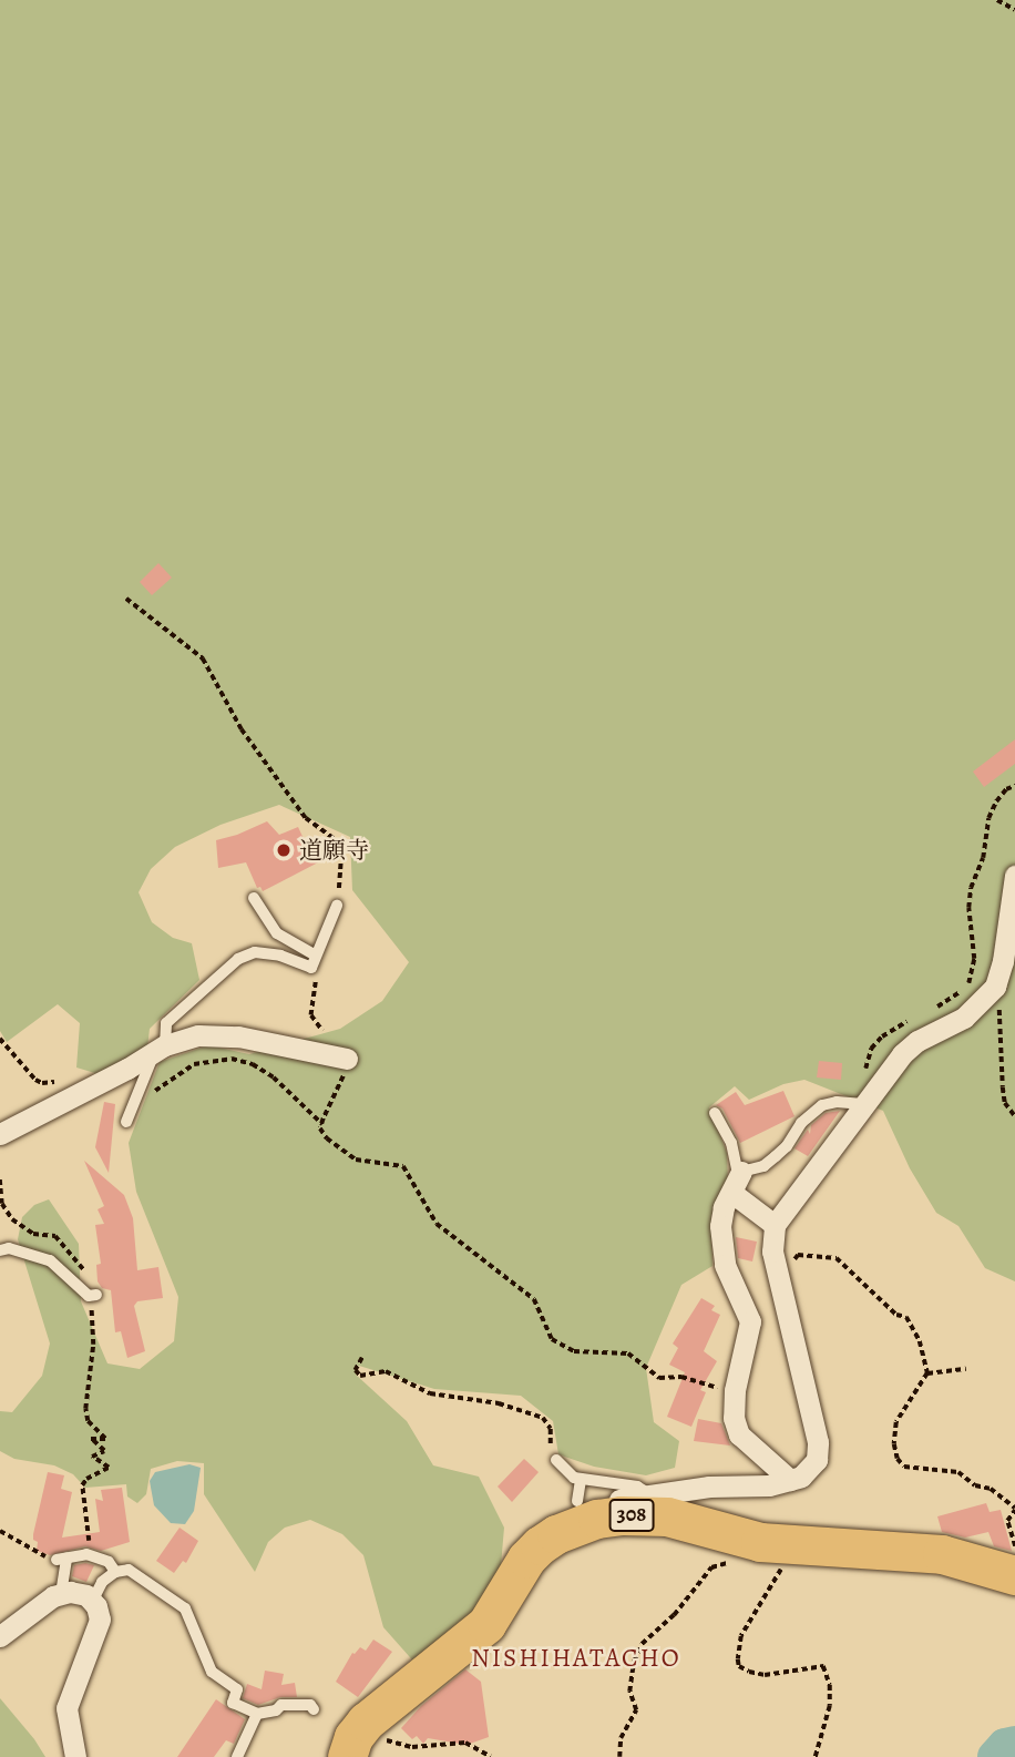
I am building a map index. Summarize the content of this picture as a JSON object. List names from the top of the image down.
{
  "streets": {
    "highway": ["308"]
  },
  "districts": ["NISHIHATACHO"],
  "places": ["道願寺"]
}
